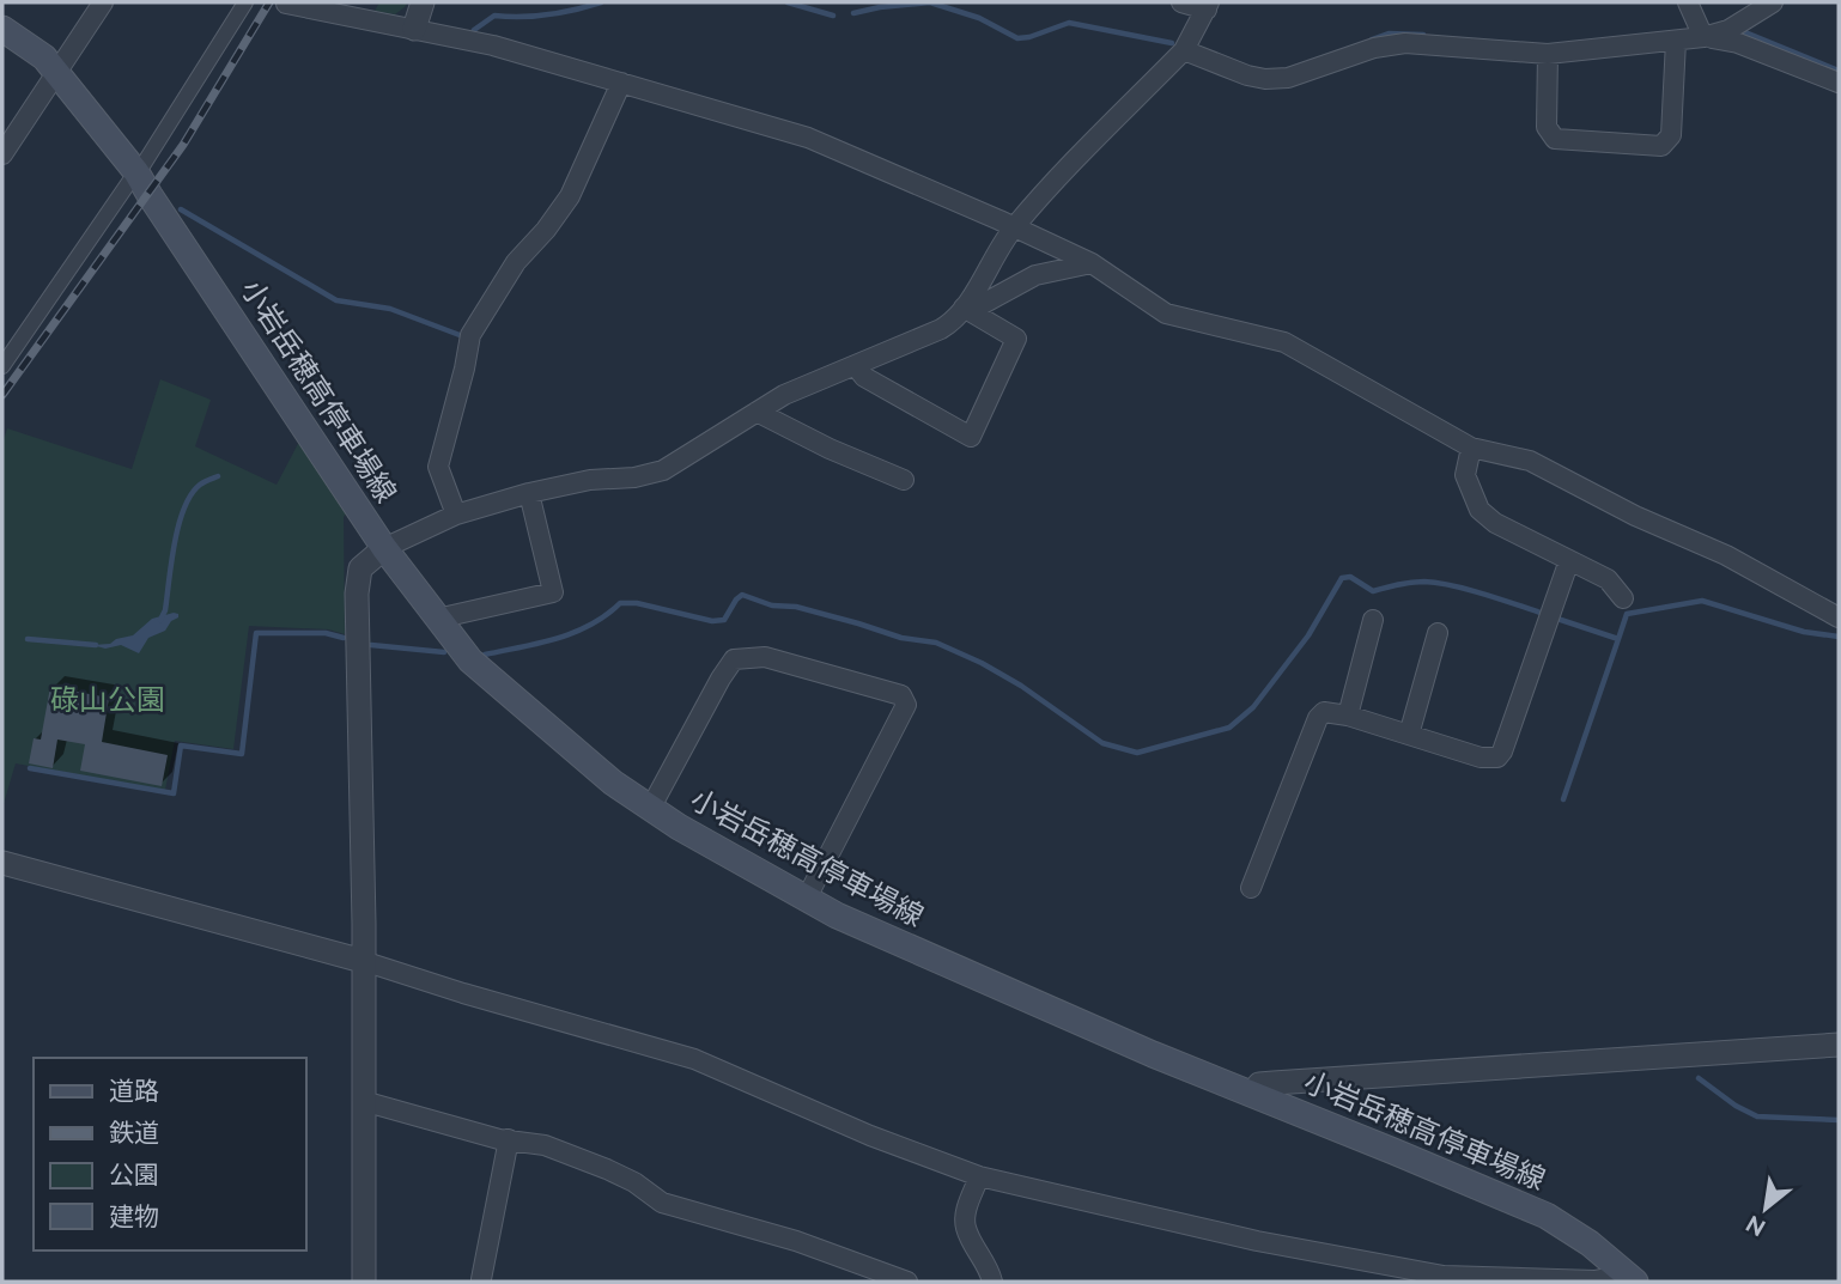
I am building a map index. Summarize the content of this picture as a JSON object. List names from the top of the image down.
{
  "streets": {
    "main road": ["小岩岳穂高停車場線"]
  },
  "parks": ["碌山公園"],
  "legend": [
    "道路",
    "鉄道",
    "公園",
    "建物"
  ],
  "north": "bottom left"
}
